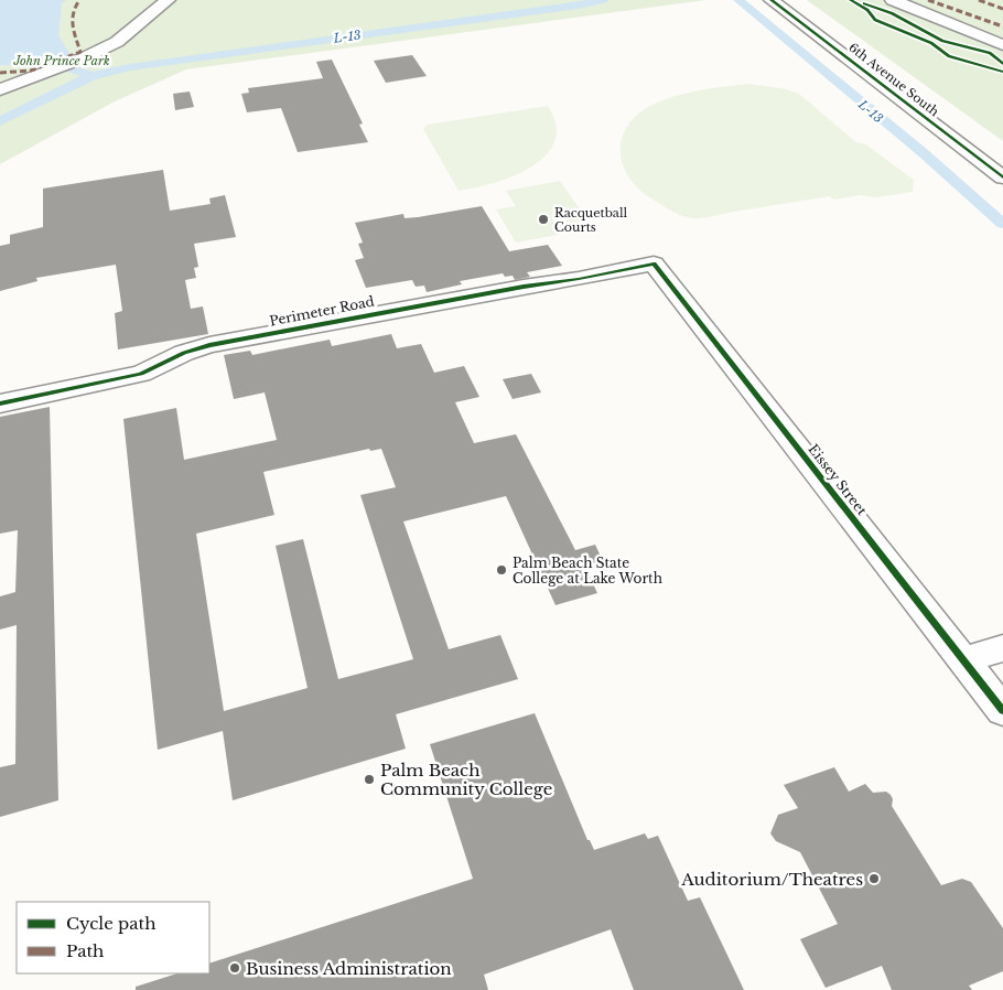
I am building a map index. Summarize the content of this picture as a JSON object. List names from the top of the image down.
{
  "streets": {
    "street": ["6th Avenue South", "Perimeter Road", "Eissey Street"]
  },
  "crossings": [
    ["Perimeter Road", "Eissey Street"]
  ],
  "water": ["L-13"],
  "parks": ["John Prince Park"],
  "places": [
    "Racquetball Courts",
    "Palm Beach State College at Lake Worth",
    "Palm Beach Community College",
    "Auditorium/Theatres",
    "Business Administration"
  ],
  "legend": ["Cycle path", "Path"]
}
